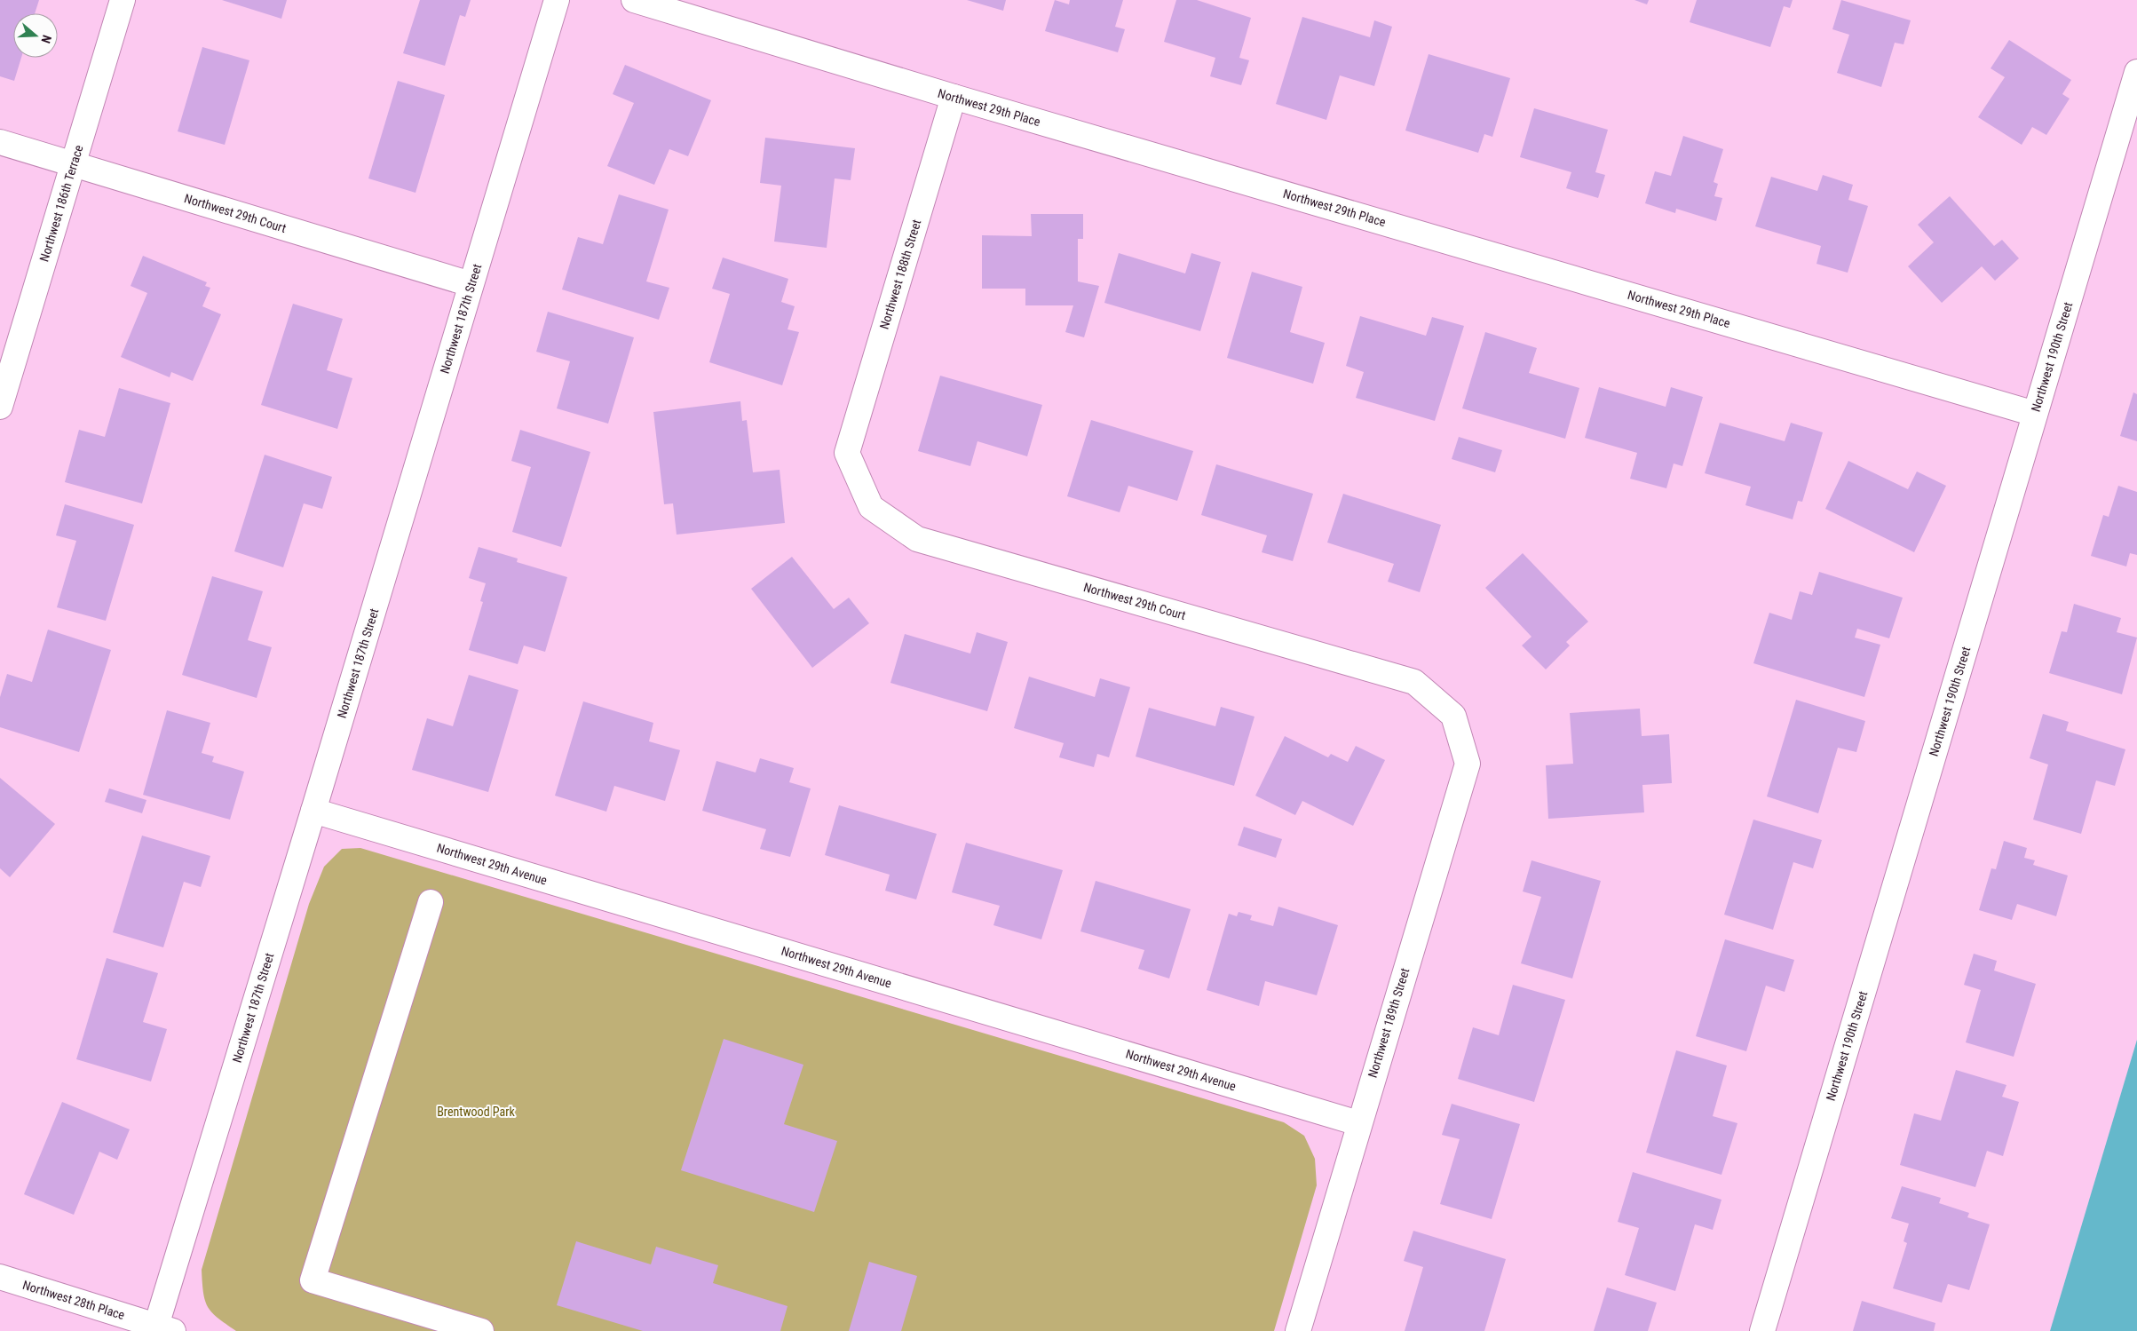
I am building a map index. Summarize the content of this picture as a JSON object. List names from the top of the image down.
{
  "streets": {
    "street": [
      "Northwest 29th Place",
      "Northwest 186th Terrace",
      "Northwest 29th Court",
      "Northwest 188th Street",
      "Northwest 187th Street",
      "Northwest 190th Street",
      "Northwest 29th Avenue",
      "Northwest 189th Street",
      "Northwest 28th Place"
    ]
  },
  "crossings": [
    ["Northwest 29th Place", "Northwest 188th Street"],
    ["Northwest 29th Place", "Northwest 190th Street"],
    ["Northwest 186th Terrace", "Northwest 29th Court"],
    ["Northwest 29th Court", "Northwest 188th Street"],
    ["Northwest 29th Court", "Northwest 187th Street"],
    ["Northwest 29th Court", "Northwest 189th Street"],
    ["Northwest 187th Street", "Northwest 29th Avenue"],
    ["Northwest 187th Street", "Northwest 28th Place"],
    ["Northwest 29th Avenue", "Northwest 189th Street"]
  ],
  "parks": ["Brentwood Park"],
  "north": "right"
}
